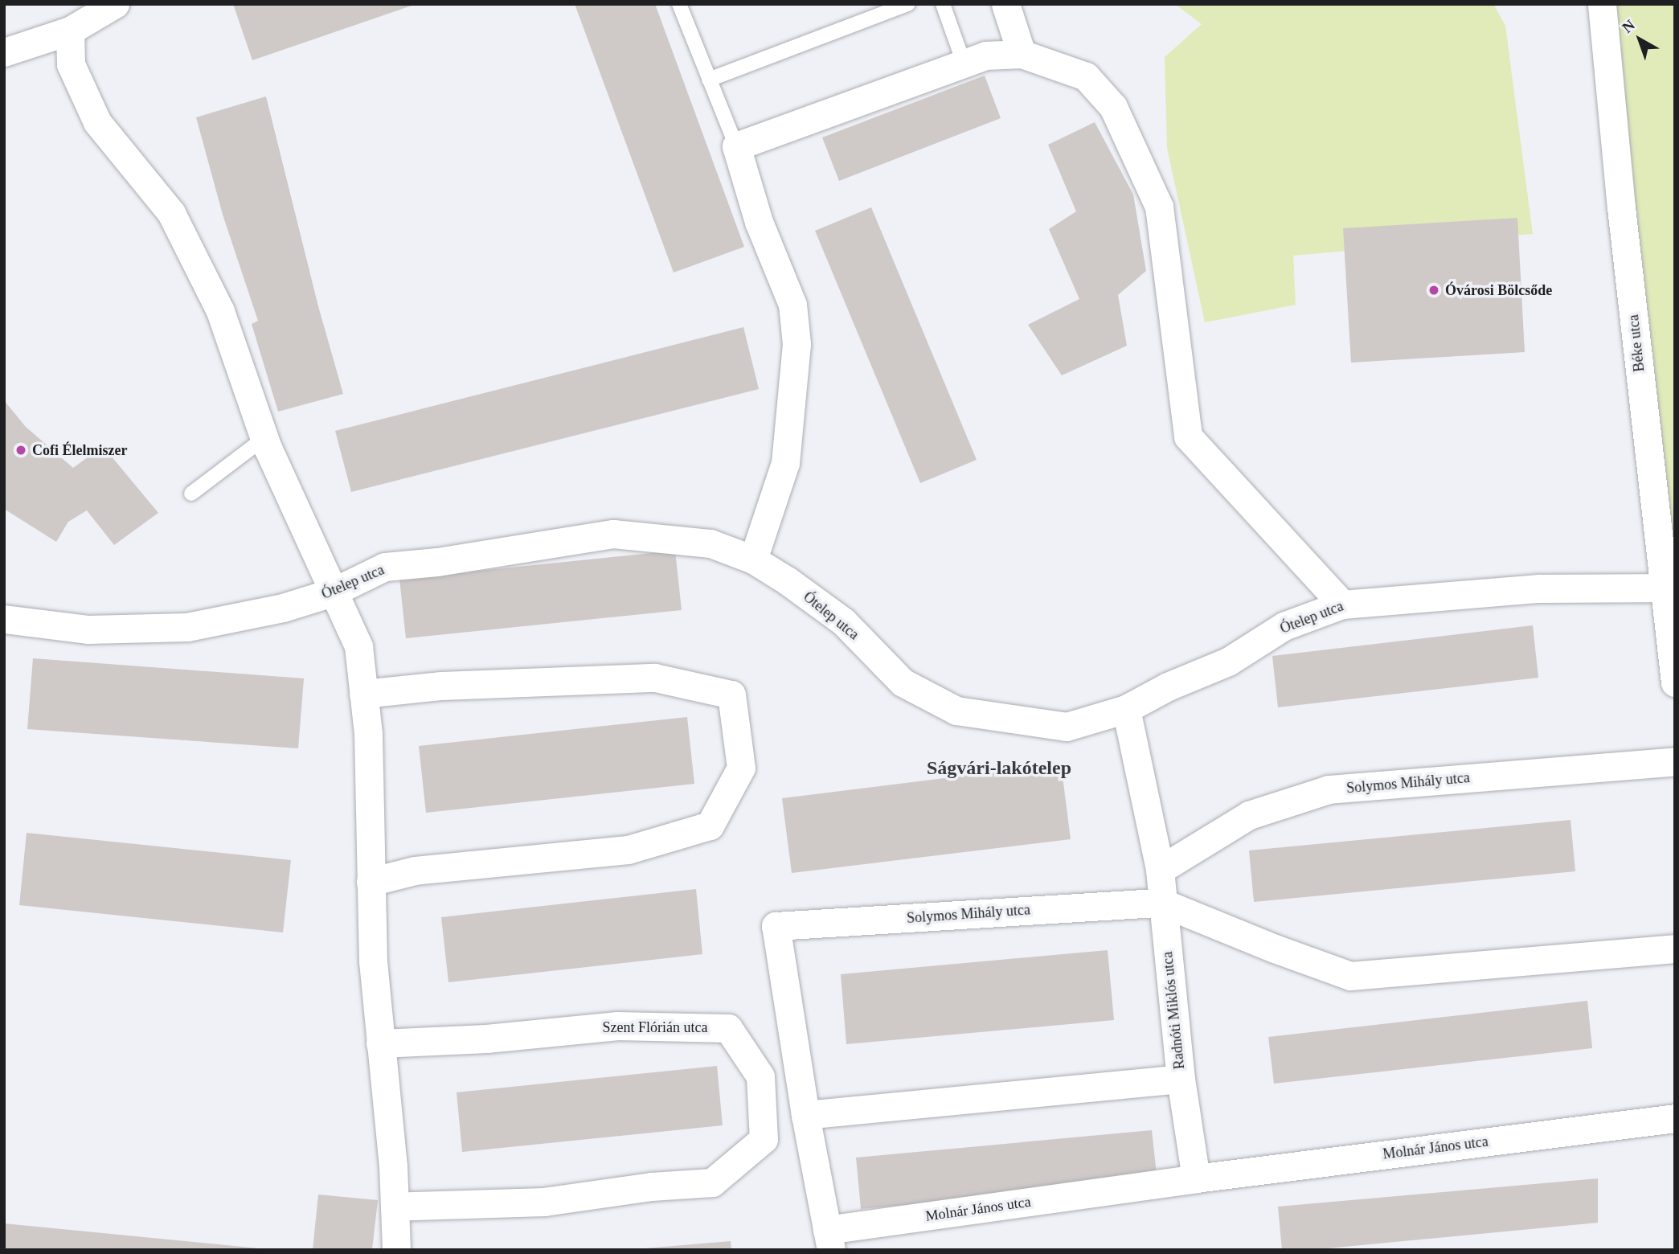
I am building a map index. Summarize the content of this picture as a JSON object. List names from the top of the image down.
{
  "streets": {
    "street": [
      "Béke utca",
      "Ótelep utca",
      "Solymos Mihály utca",
      "Radnóti Miklós utca",
      "Szent Flórián utca",
      "Molnár János utca"
    ]
  },
  "crossings": [
    ["Béke utca", "Ótelep utca"],
    ["Solymos Mihály utca", "Radnóti Miklós utca"],
    ["Solymos Mihály utca", "Molnár János utca"],
    ["Radnóti Miklós utca", "Molnár János utca"]
  ],
  "districts": ["Ságvári-lakótelep"],
  "places": ["Óvárosi Bölcsőde", "Cofi Élelmiszer"],
  "north": "top left"
}
